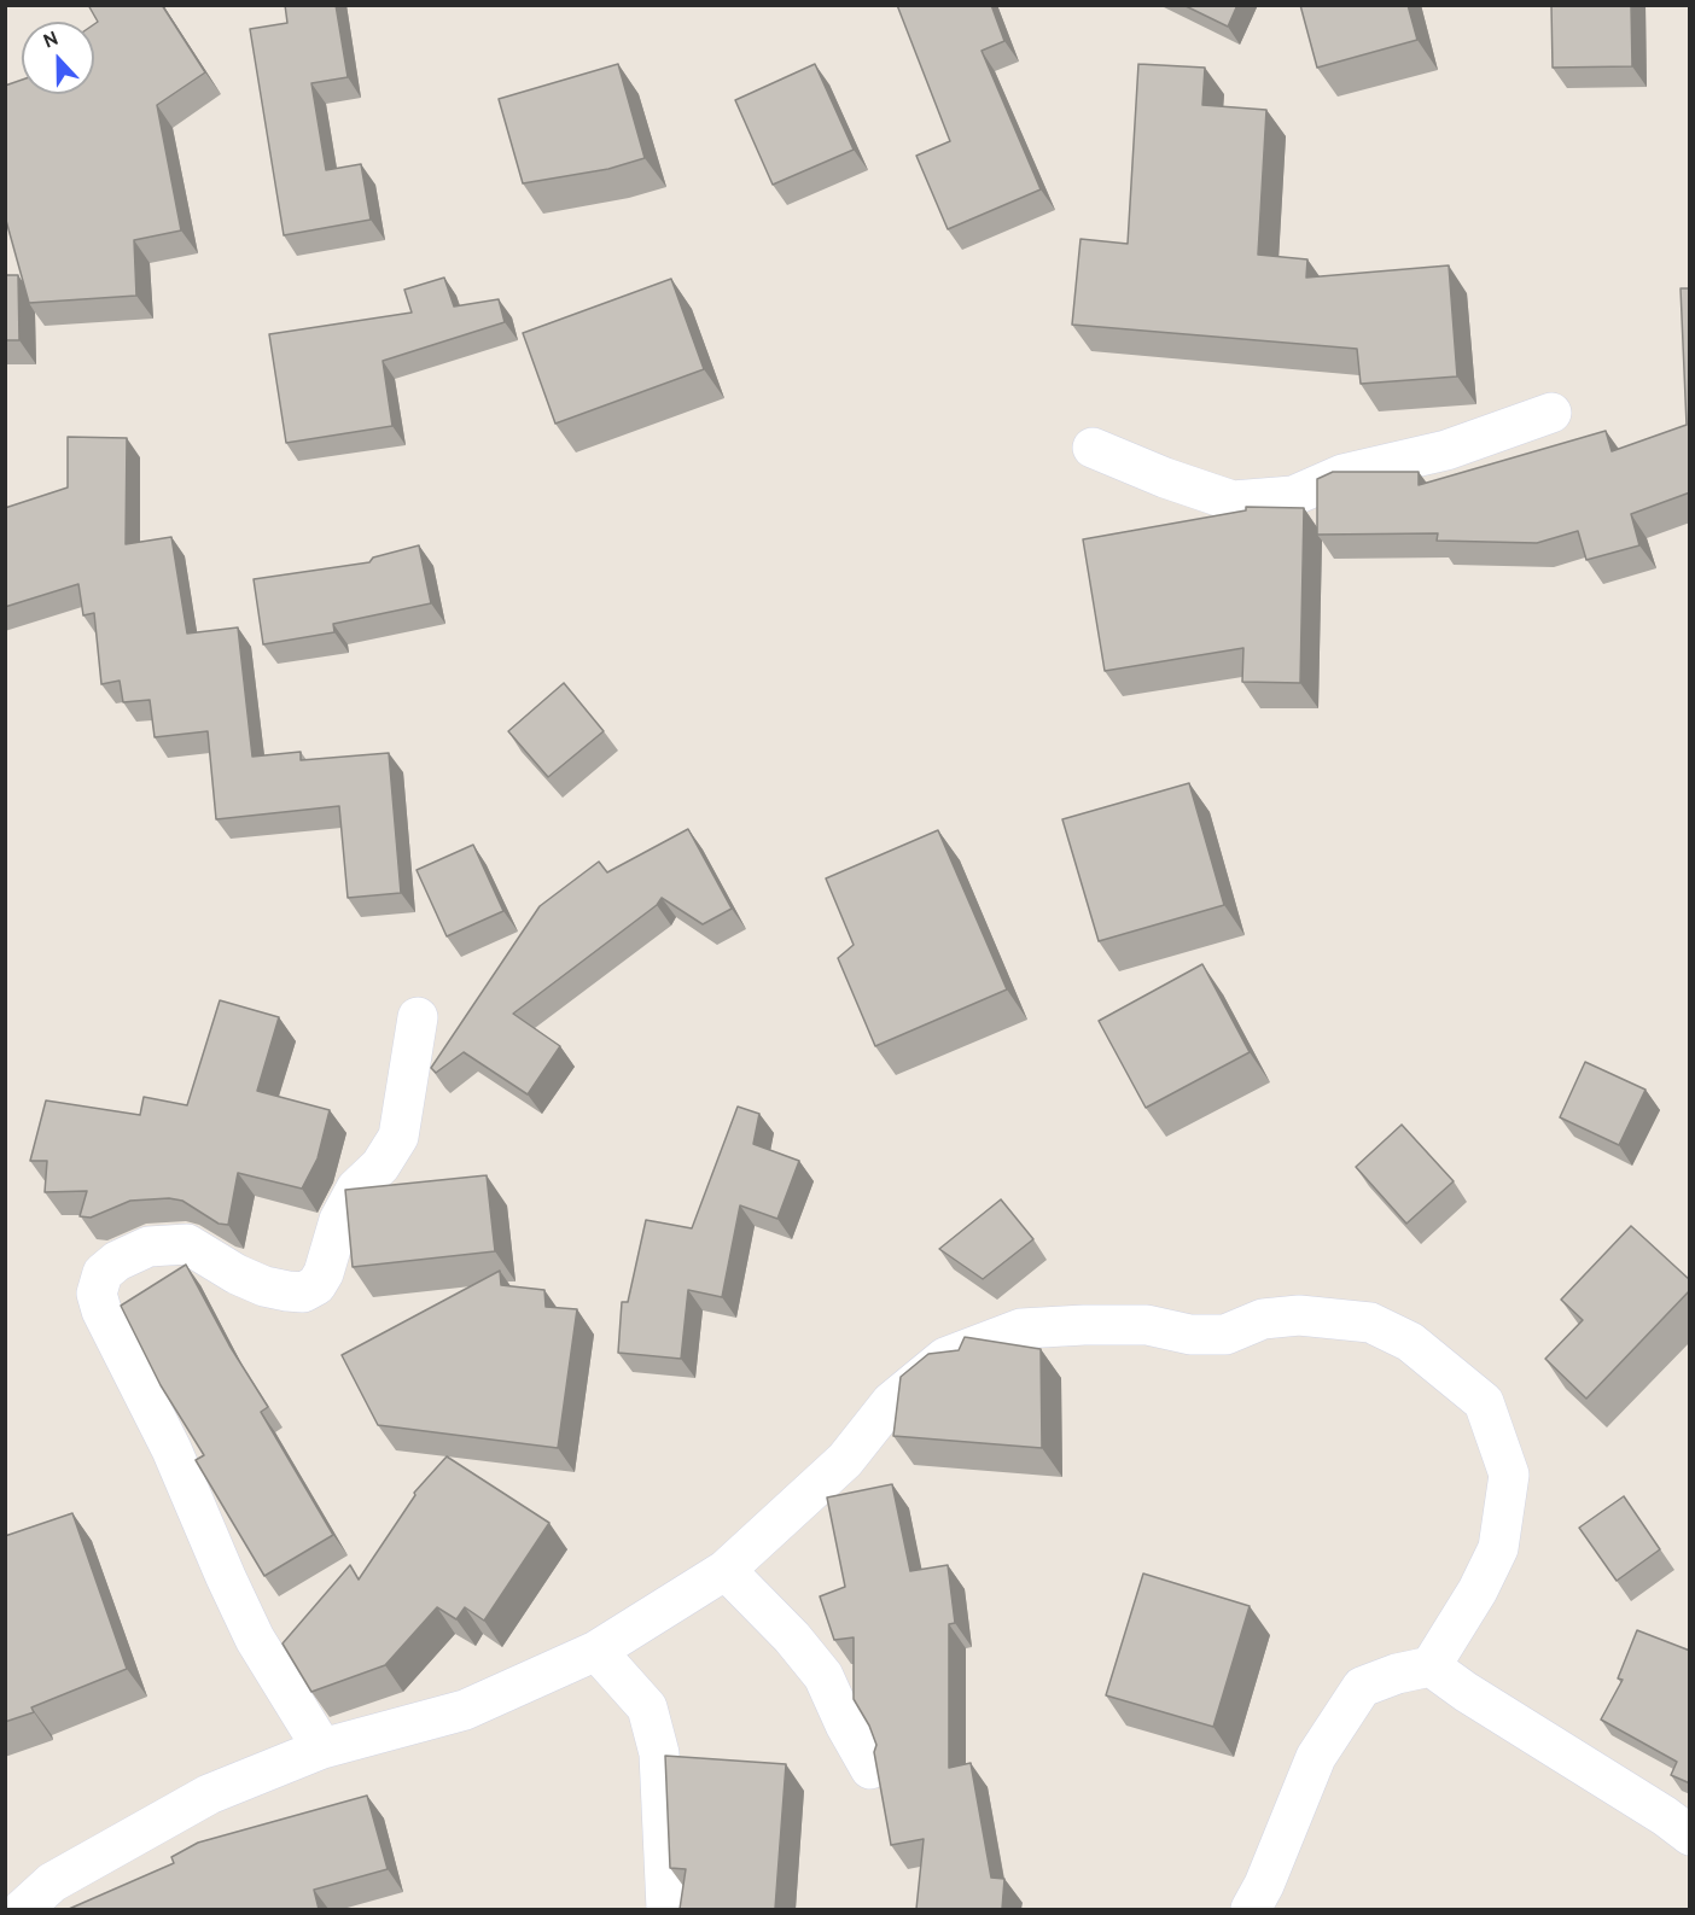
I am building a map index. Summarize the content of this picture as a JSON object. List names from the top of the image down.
{
  "north": "top"
}
